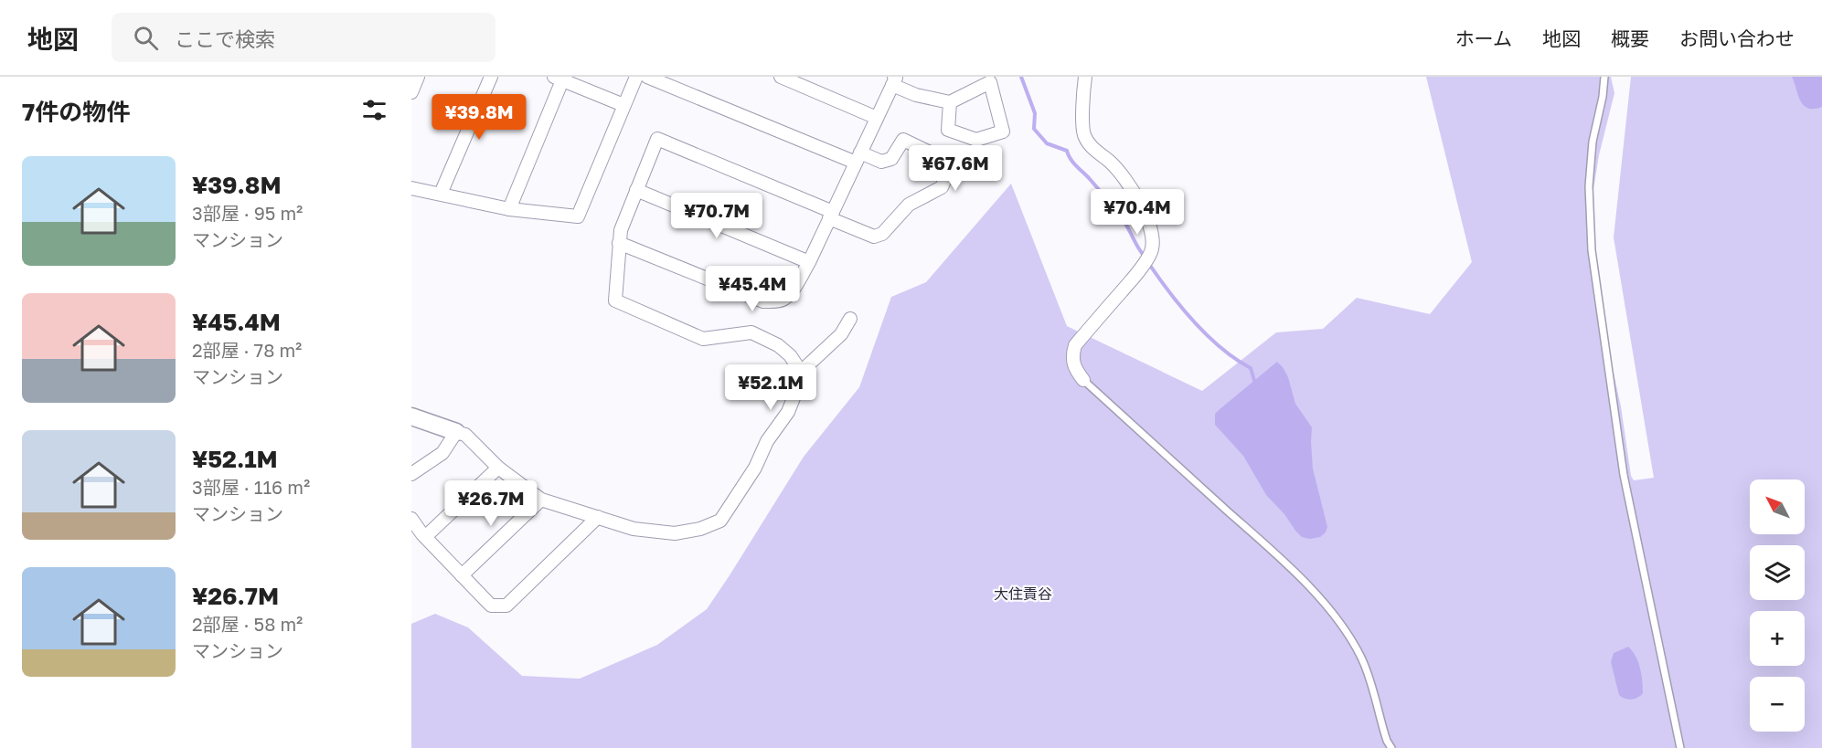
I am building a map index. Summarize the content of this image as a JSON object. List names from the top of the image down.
{
  "districts": ["大住責谷"],
  "north": "top left",
  "page": {
    "header": "地図",
    "search": "ここで検索",
    "nav": [
      "ホーム",
      "地図",
      "概要",
      "お問い合わせ"
    ],
    "heading": "7件の物件",
    "price": [
      "¥39.8M",
      "¥67.6M",
      "¥70.4M",
      "¥70.7M",
      "¥45.4M",
      "¥52.1M",
      "¥26.7M"
    ],
    "list": [
      {
        "name": "¥39.8M",
        "note": "3部屋 · 95 m² · マンション"
      },
      {
        "name": "¥45.4M",
        "note": "2部屋 · 78 m² · マンション"
      },
      {
        "name": "¥52.1M",
        "note": "3部屋 · 116 m² · マンション"
      },
      {
        "name": "¥26.7M",
        "note": "2部屋 · 58 m² · マンション"
      }
    ],
    "map_buttons": ["+", "−"]
  }
}
